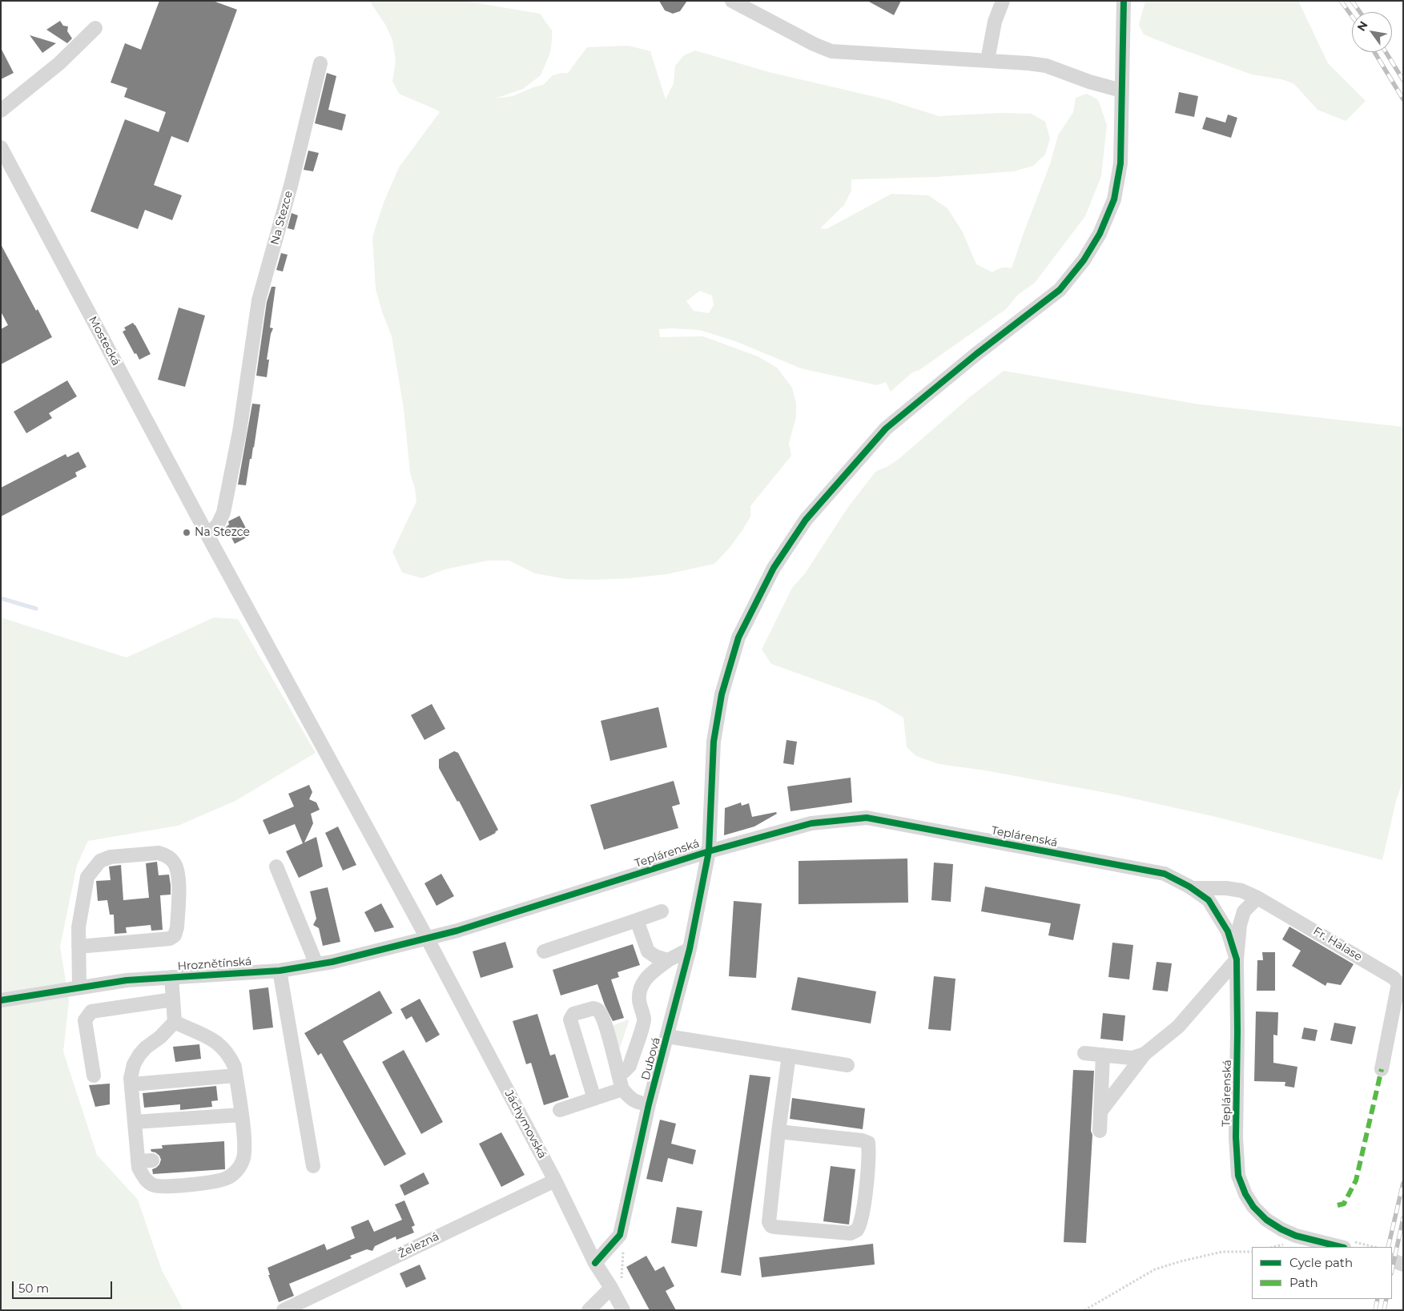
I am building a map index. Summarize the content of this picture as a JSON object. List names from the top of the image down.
{
  "streets": {
    "street": [
      "Na Stezce",
      "Mostecká",
      "Teplárenská",
      "Fr. Halase",
      "Hroznětínská",
      "Dubová",
      "Jáchymovská",
      "Železná"
    ]
  },
  "crossings": [
    ["Na Stezce", "Mostecká"],
    ["Mostecká", "Teplárenská"],
    ["Mostecká", "Hroznětínská"],
    ["Mostecká", "Jáchymovská"],
    ["Teplárenská", "Hroznětínská"],
    ["Teplárenská", "Dubová"],
    ["Teplárenská", "Jáchymovská"],
    ["Hroznětínská", "Jáchymovská"],
    ["Dubová", "Jáchymovská"],
    ["Jáchymovská", "Železná"]
  ],
  "places": ["Na Stezce"],
  "legend": ["Cycle path", "Path"],
  "scale_bar": "50 m",
  "north": "top left"
}
